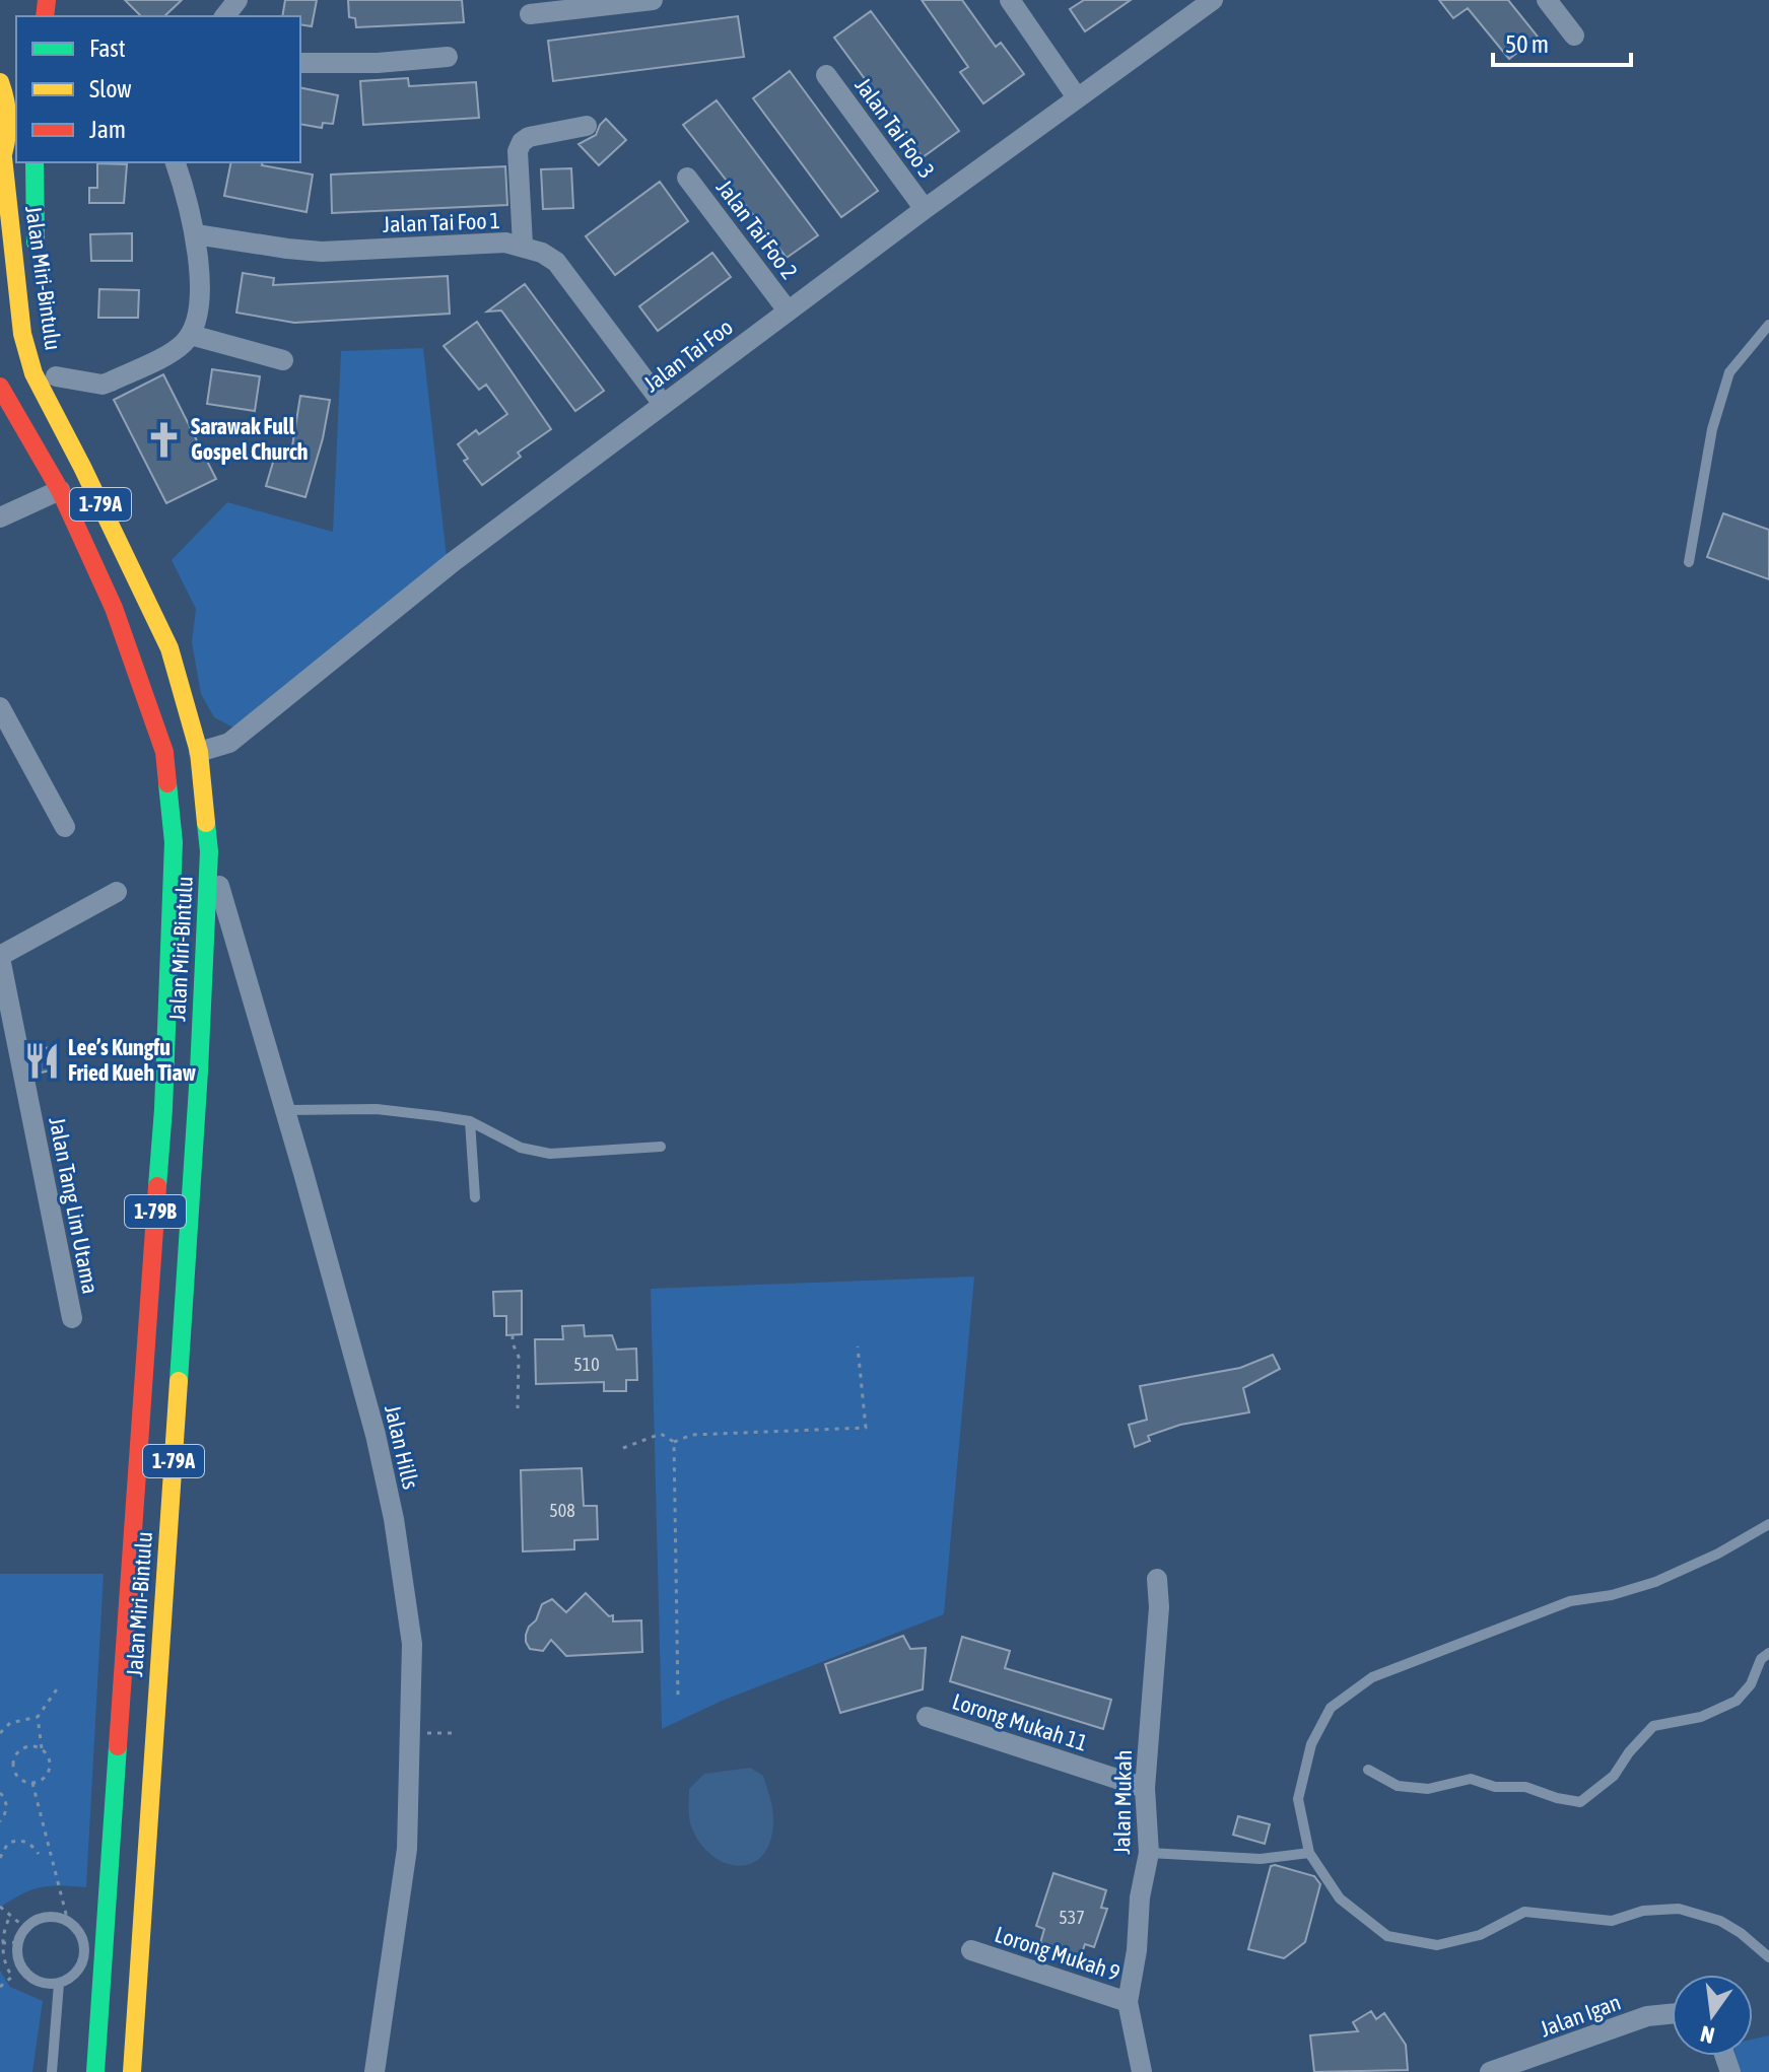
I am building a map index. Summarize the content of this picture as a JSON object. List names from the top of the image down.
{
  "streets": {
    "highway": ["Jalan Miri-Bintulu", "1-79A", "1-79B"],
    "street": [
      "Jalan Tai Foo 3",
      "Jalan Tai Foo 1",
      "Jalan Tai Foo 2",
      "Jalan Tai Foo",
      "Jalan Tang Lim Utama",
      "Jalan Hills",
      "Lorong Mukah 11",
      "Jalan Mukah",
      "Lorong Mukah 9",
      "Jalan Igan"
    ]
  },
  "crossings": [
    ["Jalan Tai Foo 3", "Jalan Tai Foo"],
    ["Jalan Tai Foo 1", "Jalan Tai Foo"],
    ["Jalan Tai Foo 2", "Jalan Tai Foo"],
    ["Jalan Miri-Bintulu", "Jalan Tai Foo"],
    ["Jalan Miri-Bintulu", "Jalan Hills"],
    ["Lorong Mukah 11", "Jalan Mukah"],
    ["Jalan Mukah", "Lorong Mukah 9"]
  ],
  "places": {
    "church": ["Sarawak Full Gospel Church"],
    "restaurant": ["Lee’s Kungfu Fried Kueh Tiaw"]
  },
  "house_numbers": ["510", "508", "537"],
  "legend": ["Fast", "Slow", "Jam"],
  "scale_bar": "50 m",
  "north": "bottom"
}
